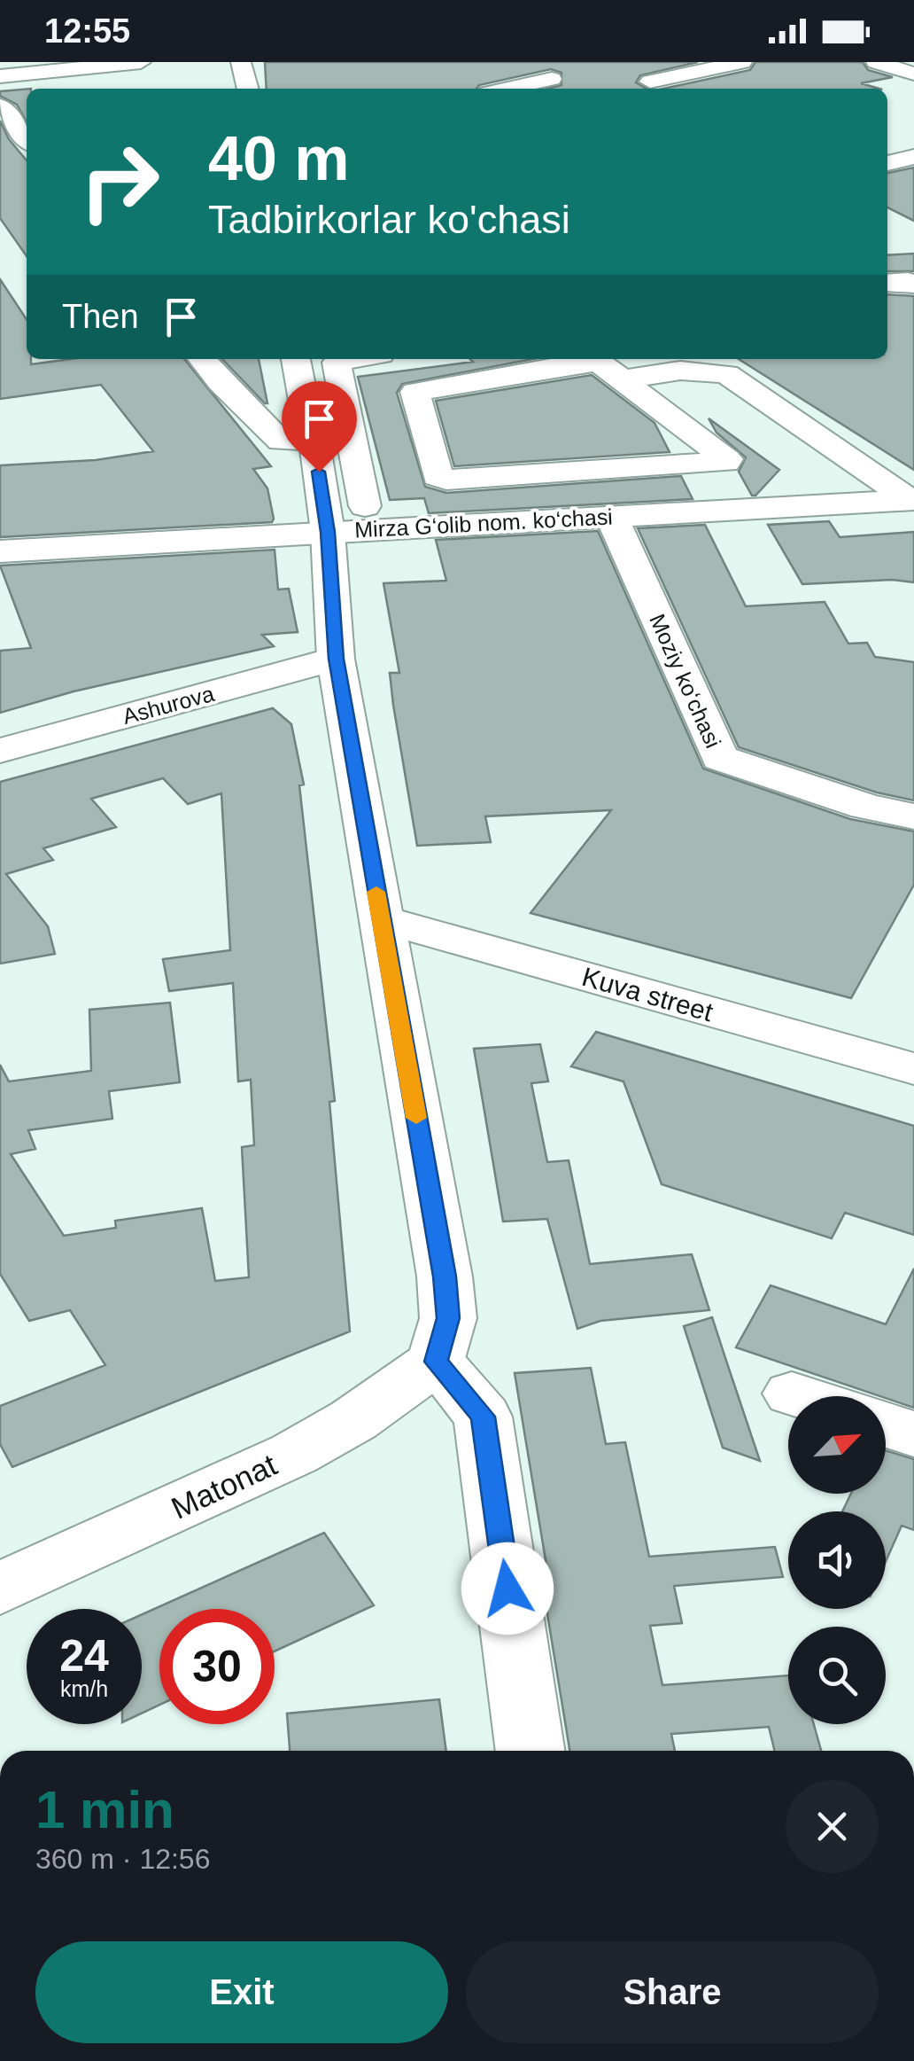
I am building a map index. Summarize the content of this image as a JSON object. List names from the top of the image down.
{
  "streets": {
    "street": [
      "Mirza G‘olib nom. ko‘chasi",
      "Moziy koʻchasi",
      "Ashurova",
      "Kuva street",
      "Matonat"
    ]
  },
  "crossings": [
    ["Mirza G‘olib nom. ko‘chasi", "Moziy koʻchasi"]
  ],
  "north": "top right",
  "page": {
    "status": "12:55",
    "turn": ["40 m", "Tadbirkorlar ko'chasi"],
    "then": "Then",
    "speed": "24 km/h",
    "limit": "30",
    "heading": ["1 min", "360 m · 12:56"],
    "buttons": ["Exit", "Share"]
  }
}
